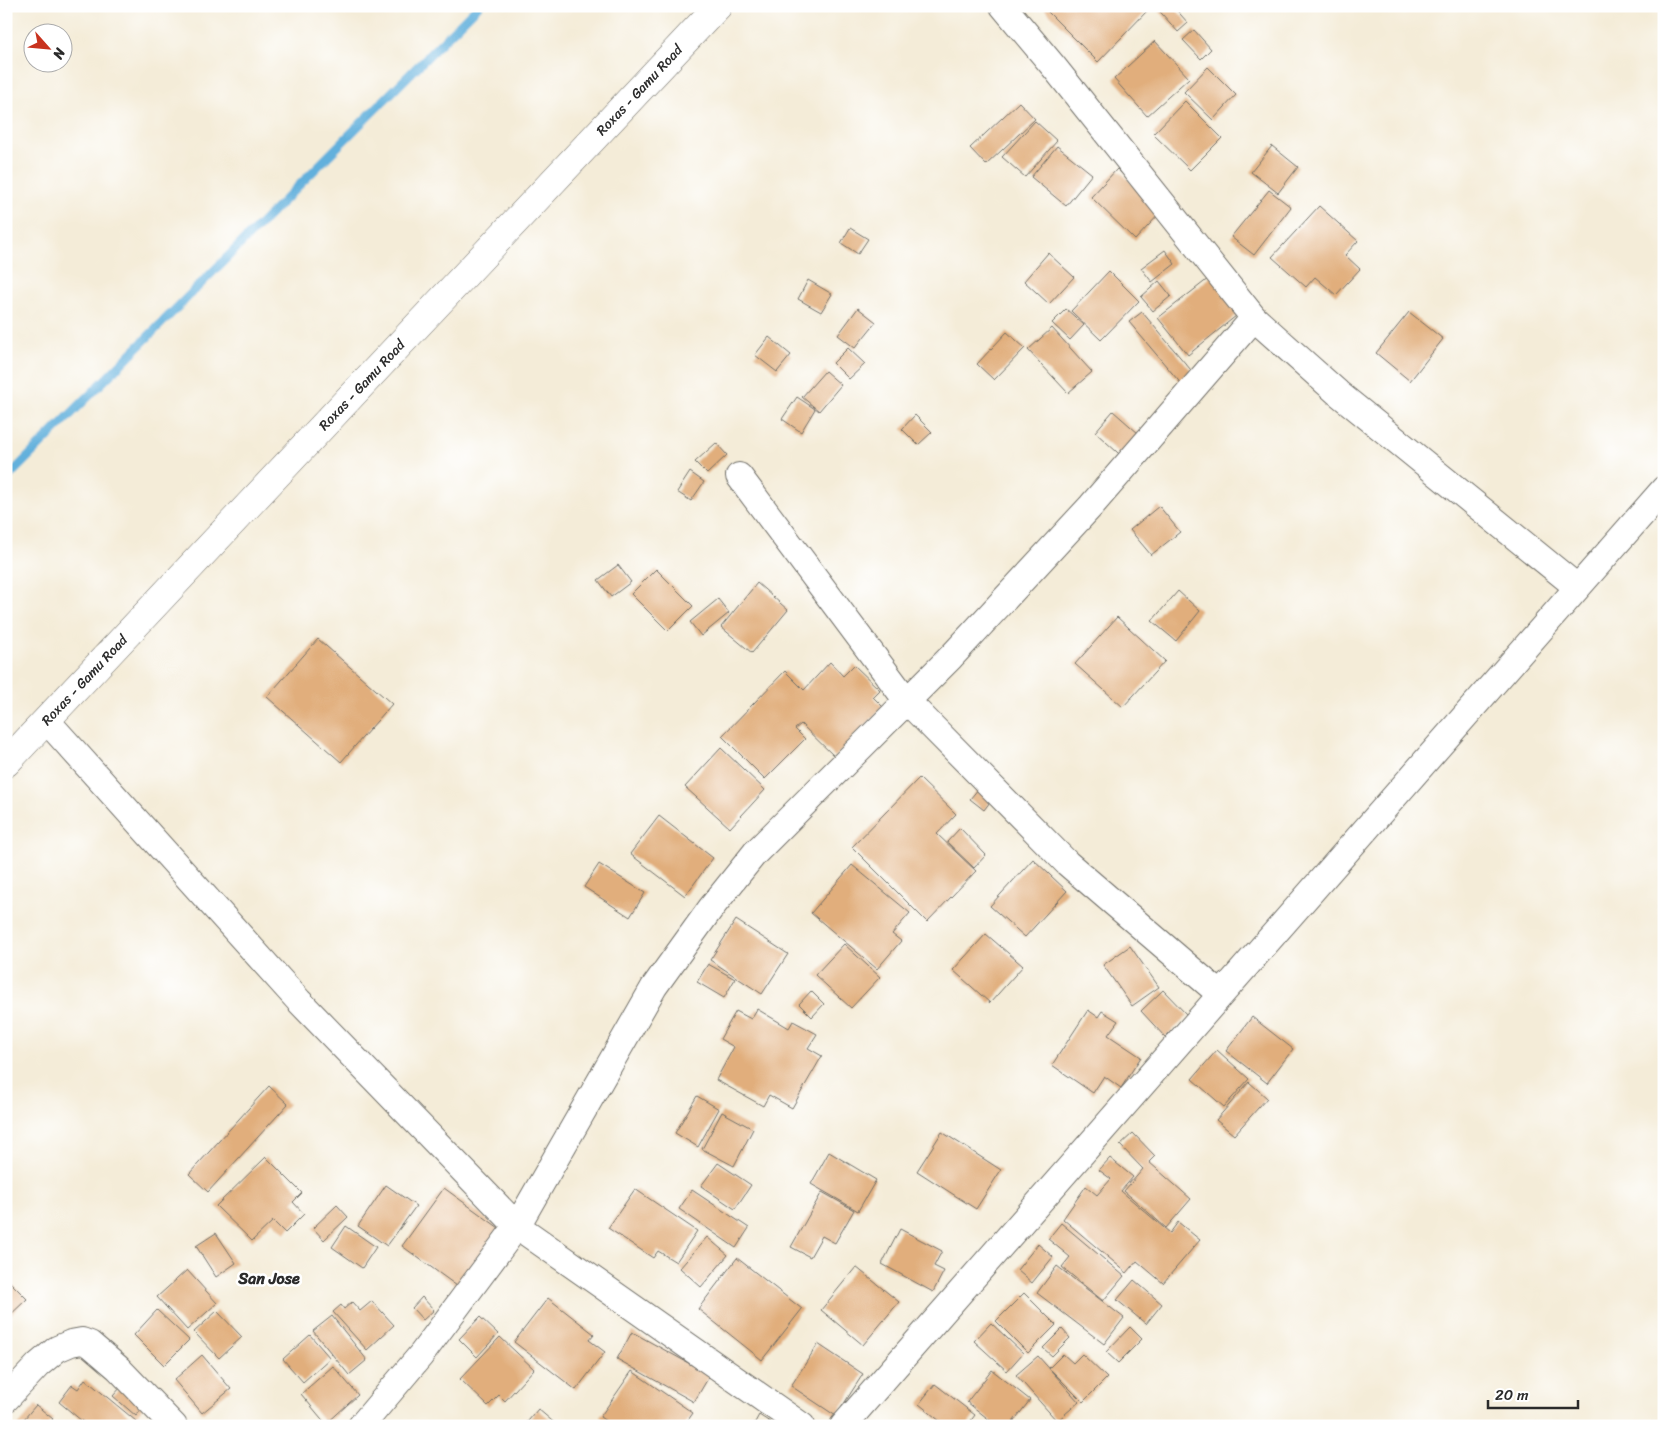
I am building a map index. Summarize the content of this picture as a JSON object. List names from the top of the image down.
{
  "streets": {
    "main road": ["Roxas - Gamu Road"]
  },
  "districts": ["San Jose"],
  "scale_bar": "20 m",
  "north": "bottom right"
}
